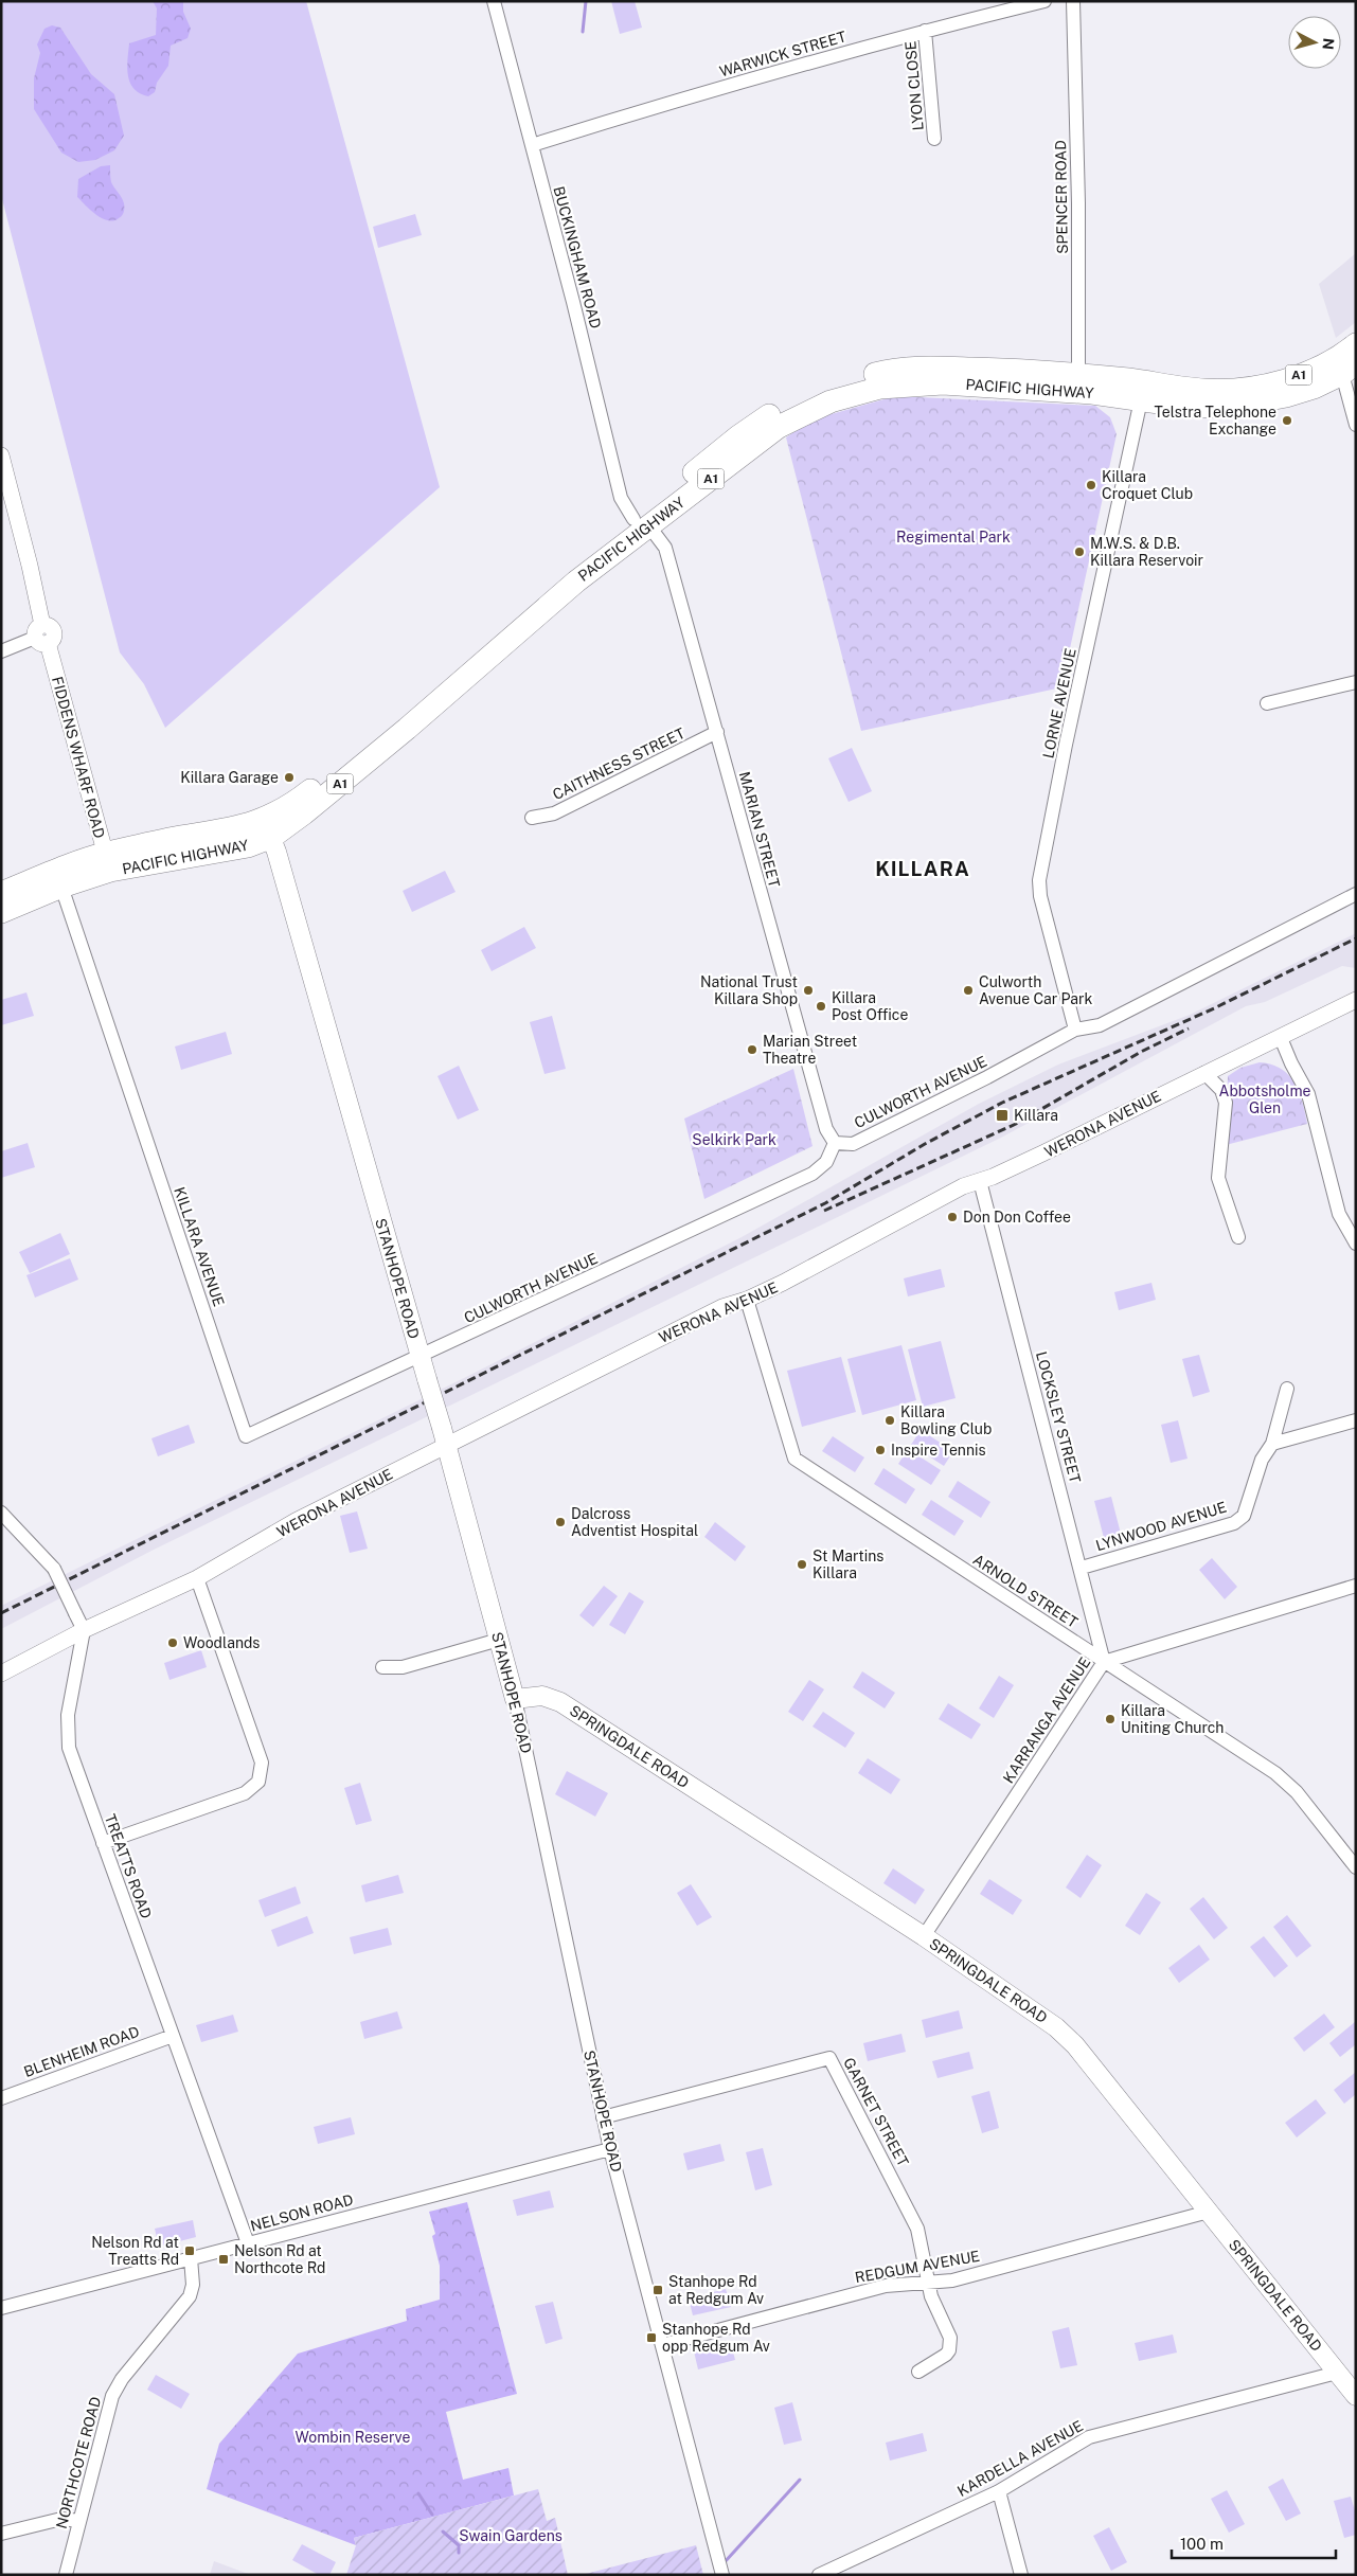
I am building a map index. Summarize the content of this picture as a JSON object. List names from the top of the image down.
{
  "streets": {
    "highway": ["A1", "PACIFIC HIGHWAY"],
    "main road": ["STANHOPE ROAD", "SPRINGDALE ROAD"],
    "street": [
      "WARWICK STREET",
      "LYON CLOSE",
      "SPENCER ROAD",
      "BUCKINGHAM ROAD",
      "LORNE AVENUE",
      "FIDDENS WHARF ROAD",
      "CAITHNESS STREET",
      "MARIAN STREET",
      "CULWORTH AVENUE",
      "WERONA AVENUE",
      "KILLARA AVENUE",
      "LOCKSLEY STREET",
      "LYNWOOD AVENUE",
      "ARNOLD STREET",
      "KARRANGA AVENUE",
      "TREATTS ROAD",
      "BLENHEIM ROAD",
      "GARNET STREET",
      "NELSON ROAD",
      "REDGUM AVENUE",
      "KARDELLA AVENUE",
      "NORTHCOTE ROAD"
    ]
  },
  "crossings": [
    ["WARWICK STREET", "LYON CLOSE"],
    ["WARWICK STREET", "BUCKINGHAM ROAD"],
    ["SPENCER ROAD", "PACIFIC HIGHWAY"],
    ["BUCKINGHAM ROAD", "PACIFIC HIGHWAY"],
    ["BUCKINGHAM ROAD", "MARIAN STREET"],
    ["PACIFIC HIGHWAY", "LORNE AVENUE"],
    ["PACIFIC HIGHWAY", "FIDDENS WHARF ROAD"],
    ["PACIFIC HIGHWAY", "MARIAN STREET"],
    ["PACIFIC HIGHWAY", "KILLARA AVENUE"],
    ["PACIFIC HIGHWAY", "STANHOPE ROAD"],
    ["LORNE AVENUE", "CULWORTH AVENUE"],
    ["CAITHNESS STREET", "MARIAN STREET"],
    ["MARIAN STREET", "CULWORTH AVENUE"],
    ["CULWORTH AVENUE", "KILLARA AVENUE"],
    ["CULWORTH AVENUE", "STANHOPE ROAD"],
    ["WERONA AVENUE", "STANHOPE ROAD"],
    ["WERONA AVENUE", "LOCKSLEY STREET"],
    ["WERONA AVENUE", "ARNOLD STREET"],
    ["WERONA AVENUE", "TREATTS ROAD"],
    ["KILLARA AVENUE", "STANHOPE ROAD"],
    ["STANHOPE ROAD", "SPRINGDALE ROAD"],
    ["STANHOPE ROAD", "GARNET STREET"],
    ["STANHOPE ROAD", "NELSON ROAD"],
    ["STANHOPE ROAD", "REDGUM AVENUE"],
    ["LOCKSLEY STREET", "LYNWOOD AVENUE"],
    ["LOCKSLEY STREET", "ARNOLD STREET"],
    ["LOCKSLEY STREET", "KARRANGA AVENUE"],
    ["ARNOLD STREET", "KARRANGA AVENUE"],
    ["KARRANGA AVENUE", "SPRINGDALE ROAD"],
    ["SPRINGDALE ROAD", "REDGUM AVENUE"],
    ["SPRINGDALE ROAD", "KARDELLA AVENUE"],
    ["TREATTS ROAD", "BLENHEIM ROAD"],
    ["TREATTS ROAD", "NELSON ROAD"],
    ["GARNET STREET", "REDGUM AVENUE"],
    ["NELSON ROAD", "NORTHCOTE ROAD"]
  ],
  "districts": ["KILLARA"],
  "parks": [
    "Regimental Park",
    "Abbotsholme Glen",
    "Selkirk Park",
    "Wombin Reserve",
    "Swain Gardens"
  ],
  "places": {
    "other": [
      "Telstra Telephone Exchange",
      "Killara Croquet Club",
      "M.W.S. & D.B. Killara Reservoir",
      "Killara Garage",
      "National Trust Killara Shop",
      "Culworth Avenue Car Park",
      "Killara Post Office",
      "Marian Street Theatre",
      "Don Don Coffee",
      "Killara Bowling Club",
      "Inspire Tennis",
      "Dalcross Adventist Hospital",
      "St Martins Killara",
      "Woodlands",
      "Killara Uniting Church"
    ],
    "transit": [
      "Killara",
      "Nelson Rd at Treatts Rd",
      "Nelson Rd at Northcote Rd",
      "Stanhope Rd at Redgum Av",
      "Stanhope Rd opp Redgum Av"
    ]
  },
  "scale_bar": "100 m",
  "north": "right"
}
